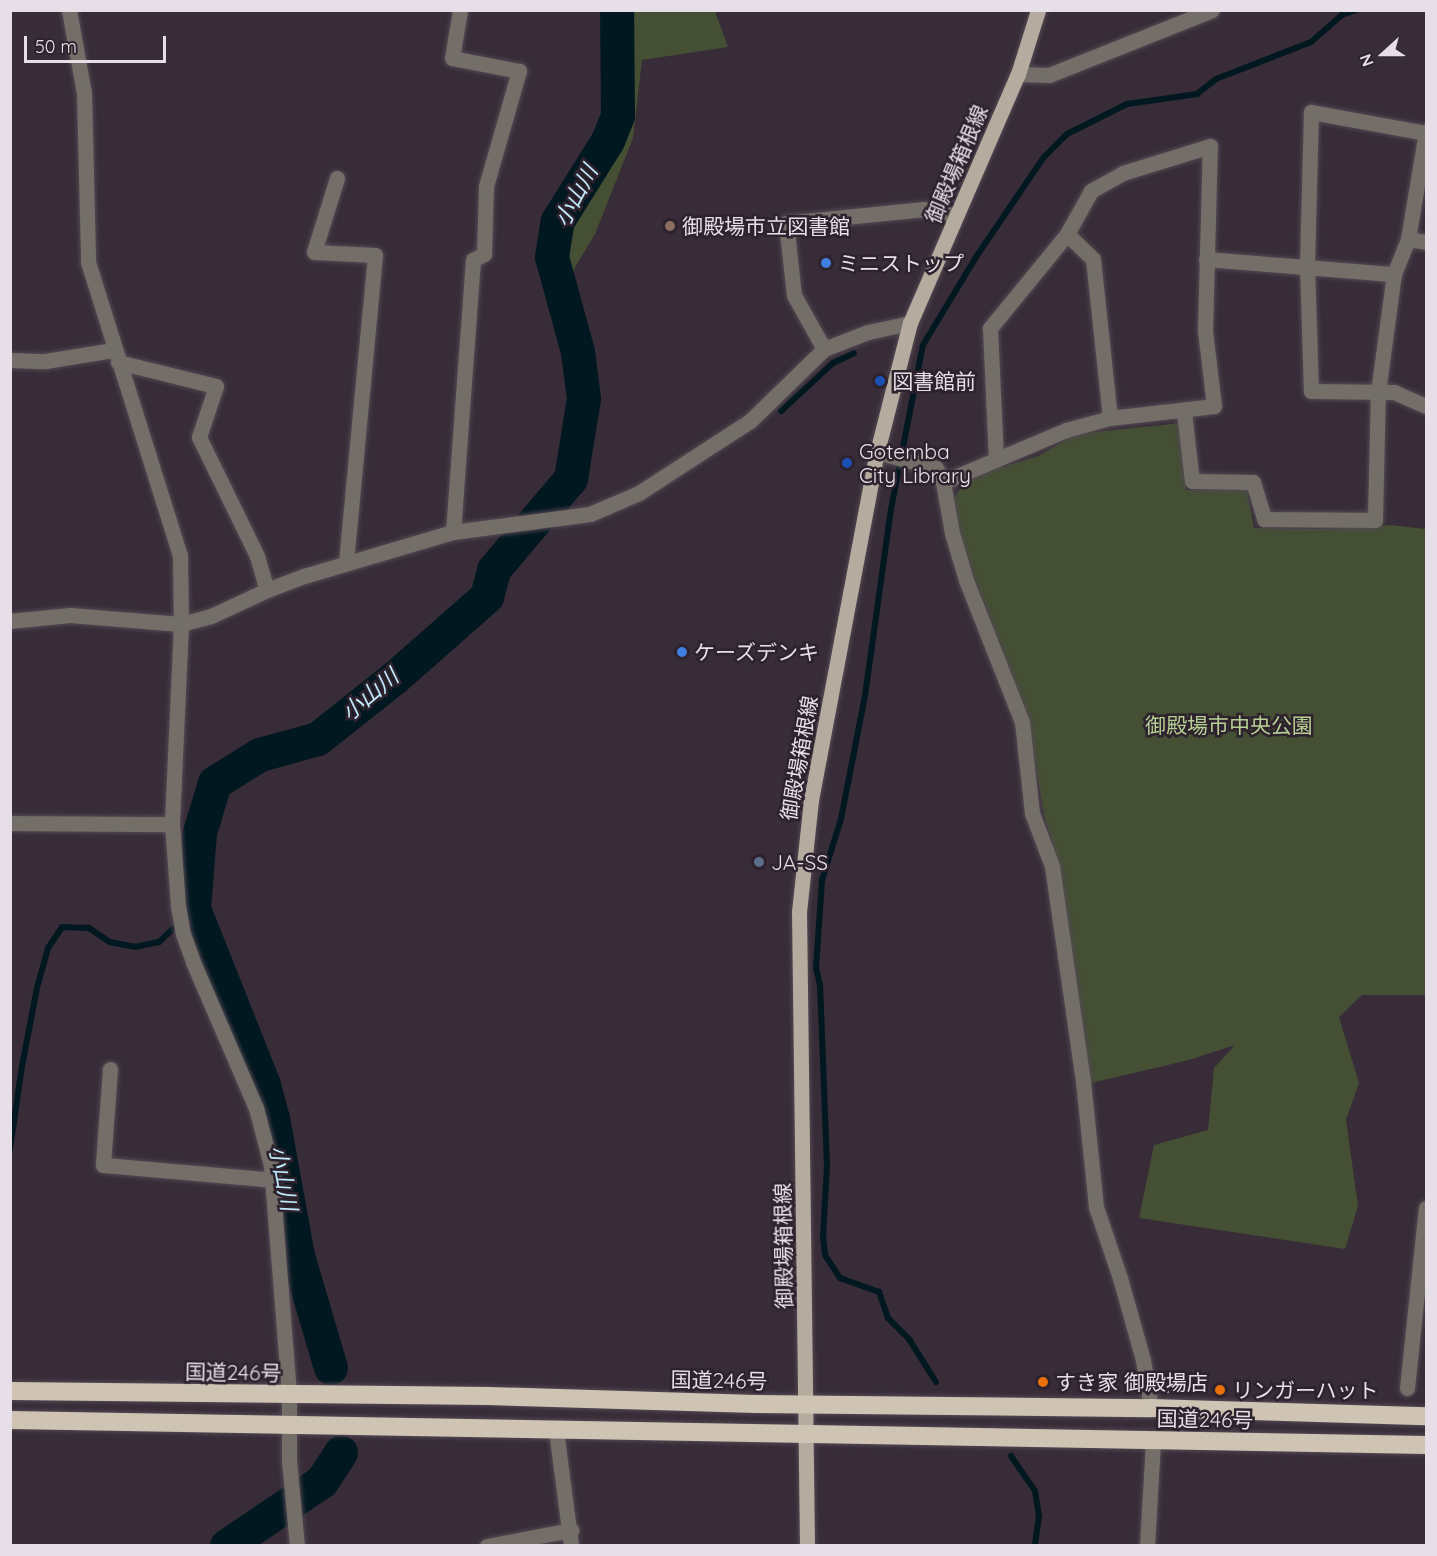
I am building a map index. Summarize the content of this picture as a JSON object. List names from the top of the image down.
{
  "streets": {
    "highway": ["国道246号"],
    "main road": ["御殿場箱根線"]
  },
  "crossings": [
    ["御殿場箱根線", "国道246号"]
  ],
  "water": ["小山川"],
  "parks": ["御殿場市中央公園"],
  "places": [
    "御殿場市立図書館",
    "ミニストップ",
    "図書館前",
    "Gotemba City Library",
    "ケーズデンキ",
    "JA-SS",
    "すき家 御殿場店",
    "リンガーハット"
  ],
  "scale_bar": "50 m",
  "north": "left"
}
